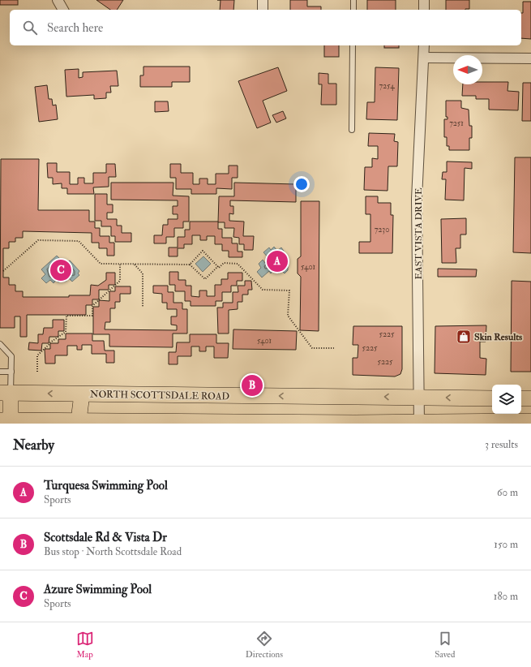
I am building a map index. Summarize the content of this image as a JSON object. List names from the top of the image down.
{
  "streets": {
    "main road": ["NORTH SCOTTSDALE ROAD"],
    "street": ["EAST VISTA DRIVE"]
  },
  "crossings": [
    ["EAST VISTA DRIVE", "NORTH SCOTTSDALE ROAD"]
  ],
  "places": {
    "shop": ["Skin Results"]
  },
  "house_numbers": [
    "7254",
    "7251",
    "7230",
    "5401",
    "5225",
    "5401",
    "5225",
    "5225"
  ],
  "north": "left",
  "page": {
    "search": "Search here",
    "pins": ["A", "C", "B"],
    "heading": ["Nearby", "3 results"],
    "list": [
      {
        "mark": "A",
        "name": "Turquesa Swimming Pool",
        "note": "Sports",
        "value": "60 m"
      },
      {
        "mark": "B",
        "name": "Scottsdale Rd & Vista Dr",
        "note": "Bus stop · North Scottsdale Road",
        "value": "150 m"
      },
      {
        "mark": "C",
        "name": "Azure Swimming Pool",
        "note": "Sports",
        "value": "180 m"
      }
    ],
    "nav": ["Map", "Directions", "Saved"]
  }
}
